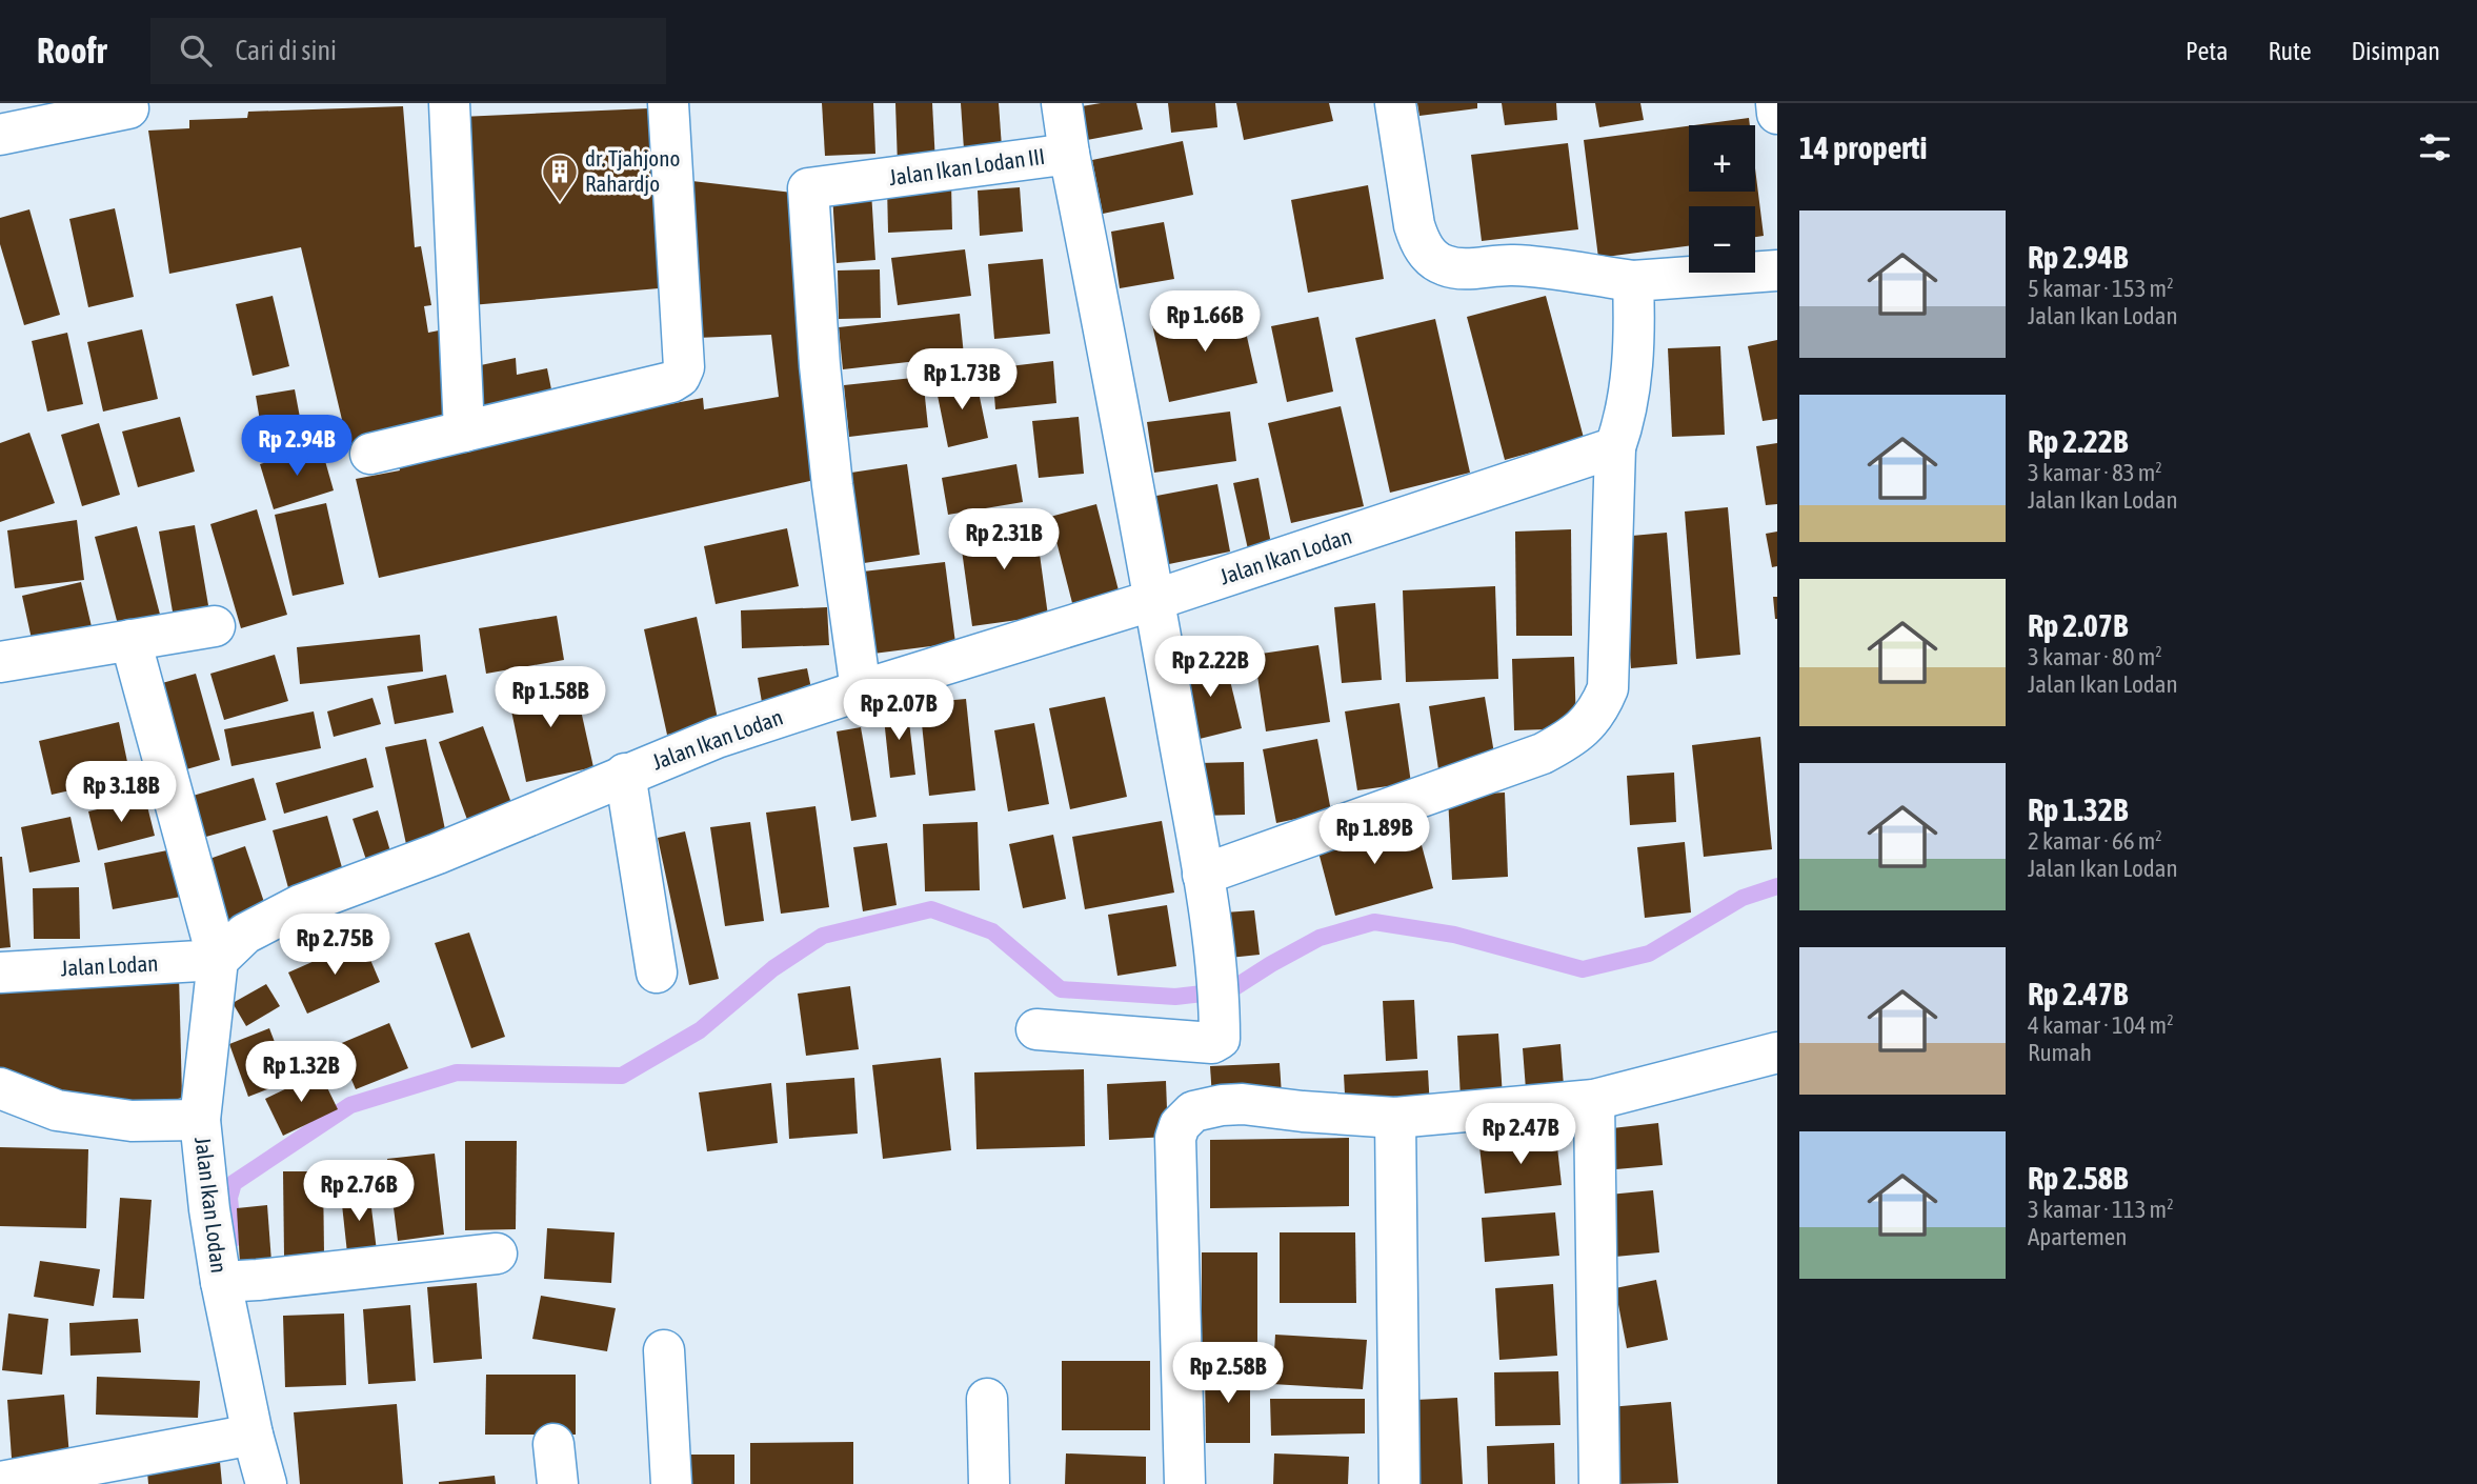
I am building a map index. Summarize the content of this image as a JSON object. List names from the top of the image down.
{
  "streets": {
    "street": ["Jalan Ikan Lodan III", "Jalan Ikan Lodan", "Jalan Lodan"]
  },
  "crossings": [
    ["Jalan Ikan Lodan III", "Jalan Ikan Lodan"],
    ["Jalan Ikan Lodan", "Jalan Lodan"]
  ],
  "places": {
    "building": ["dr. Tjahjono Rahardjo"]
  },
  "page": {
    "header": "Roofr",
    "search": "Cari di sini",
    "nav": ["Peta", "Rute", "Disimpan"],
    "heading": "14 properti",
    "map_buttons": ["+", "−"],
    "list": [
      {
        "name": "Rp 2.94B",
        "note": "5 kamar · 153 m² · Jalan Ikan Lodan"
      },
      {
        "name": "Rp 2.22B",
        "note": "3 kamar · 83 m² · Jalan Ikan Lodan"
      },
      {
        "name": "Rp 2.07B",
        "note": "3 kamar · 80 m² · Jalan Ikan Lodan"
      },
      {
        "name": "Rp 1.32B",
        "note": "2 kamar · 66 m² · Jalan Ikan Lodan"
      },
      {
        "name": "Rp 2.47B",
        "note": "4 kamar · 104 m² · Rumah"
      },
      {
        "name": "Rp 2.58B",
        "note": "3 kamar · 113 m² · Apartemen"
      }
    ],
    "price": [
      "Rp 1.66B",
      "Rp 1.73B",
      "Rp 2.94B",
      "Rp 2.31B",
      "Rp 2.22B",
      "Rp 1.58B",
      "Rp 2.07B",
      "Rp 3.18B",
      "Rp 1.89B",
      "Rp 2.75B",
      "Rp 1.32B",
      "Rp 2.47B",
      "Rp 2.76B",
      "Rp 2.58B"
    ]
  }
}
